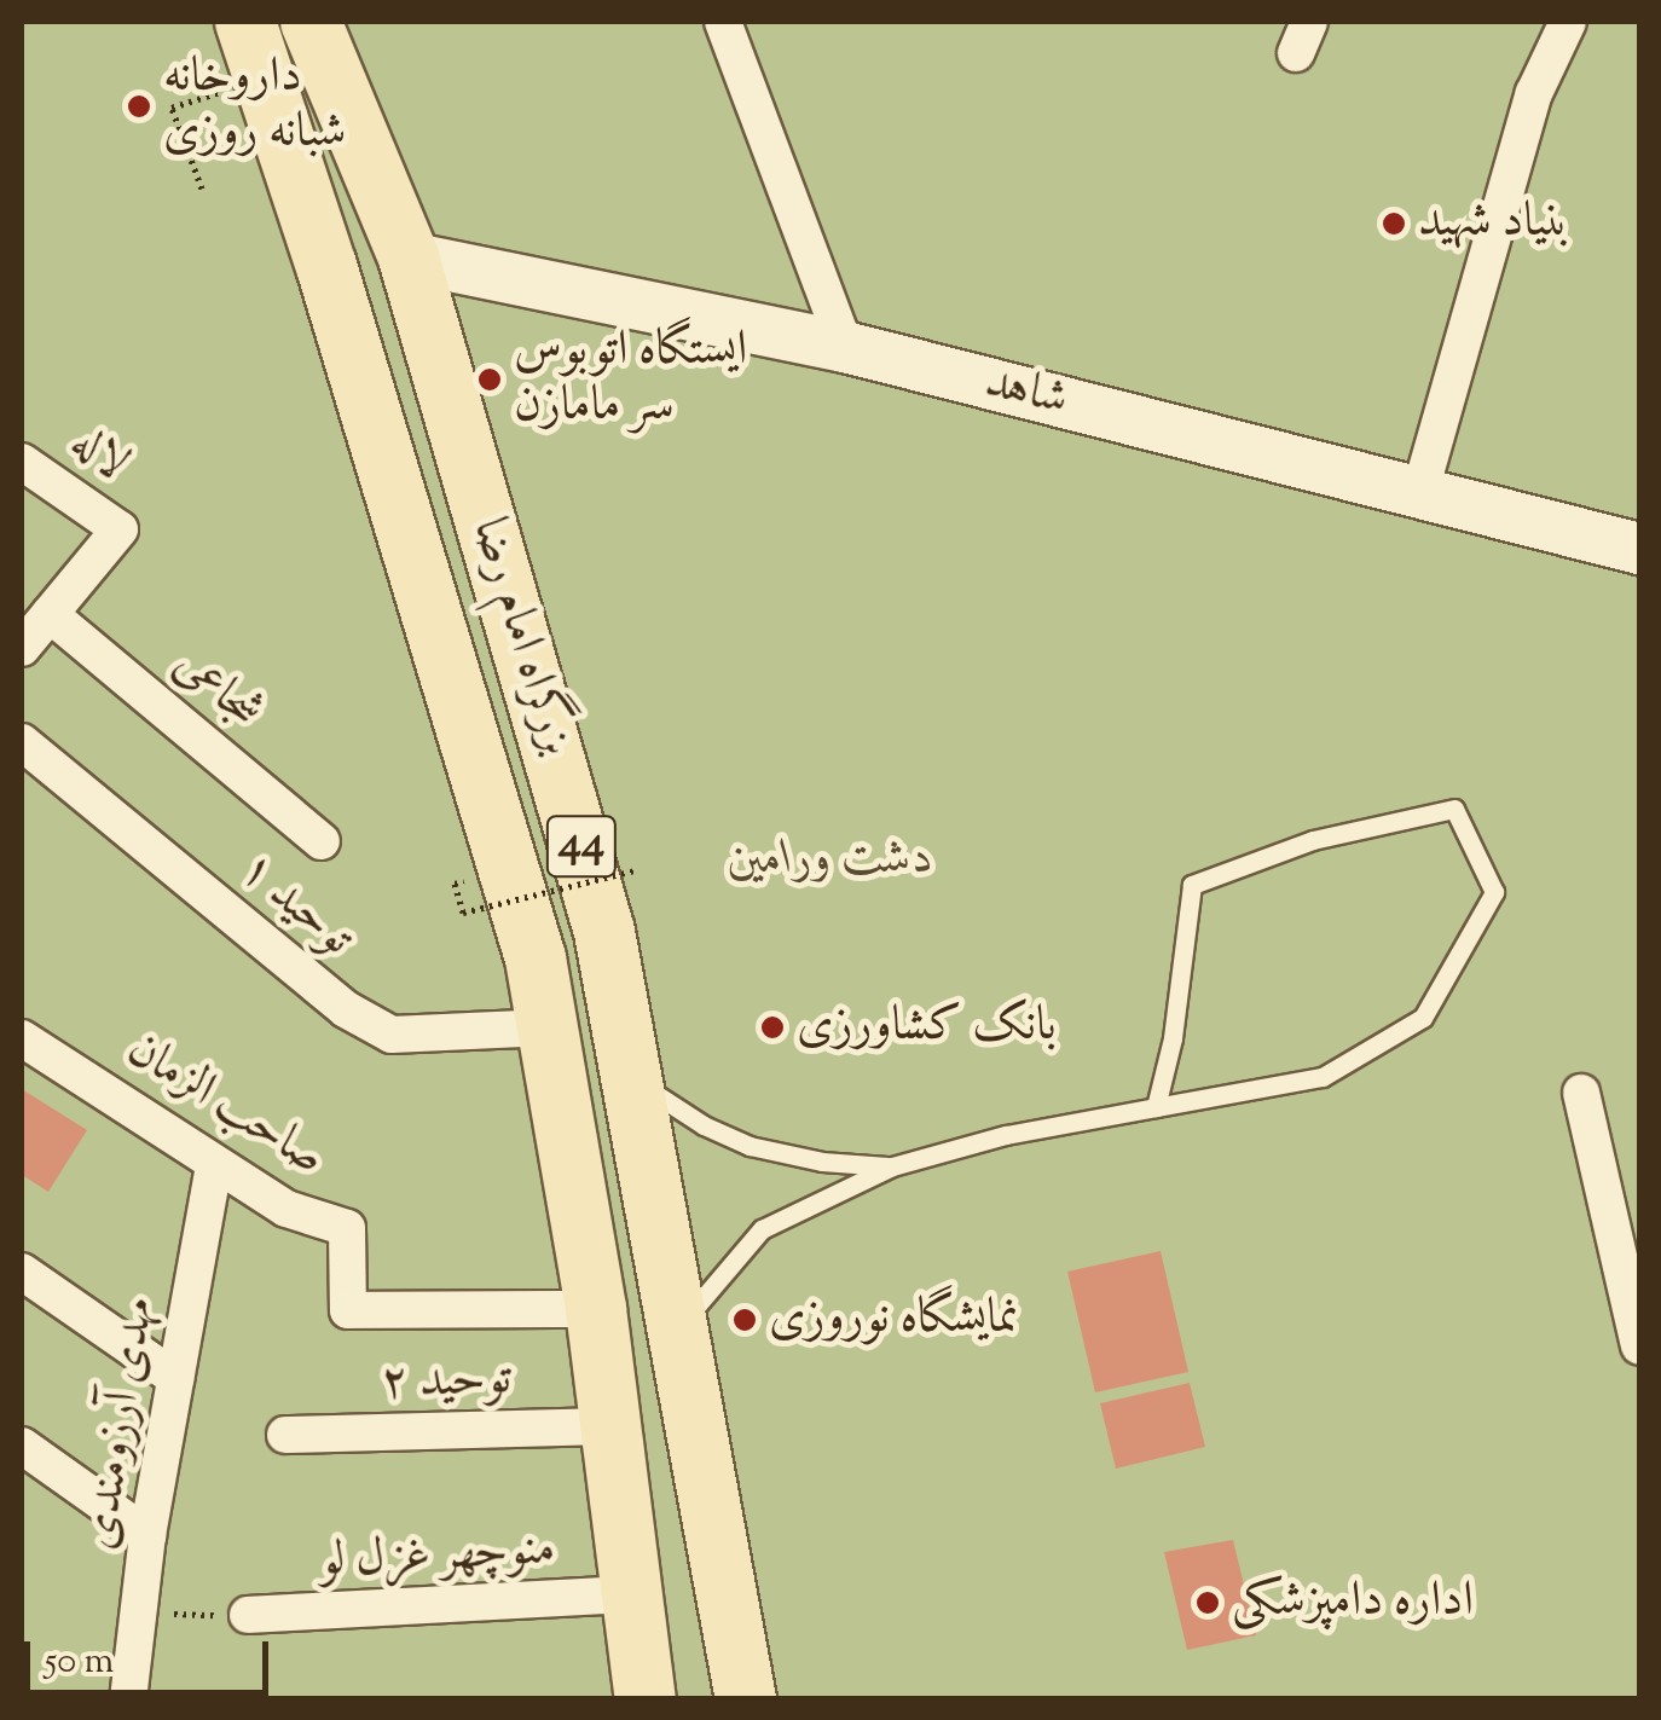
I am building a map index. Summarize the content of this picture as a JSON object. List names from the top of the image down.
{
  "streets": {
    "highway": ["بزرگراه امام رضا", "44"],
    "main road": ["شاهد"],
    "street": [
      "لاله",
      "شجاعی",
      "توحید ۱",
      "صاحب الزمان",
      "توحید ۲",
      "مهدی آرزومندی",
      "منوچهر غزل لو"
    ]
  },
  "crossings": [
    ["شاهد", "بزرگراه امام رضا"],
    ["لاله", "شجاعی"],
    ["بزرگراه امام رضا", "توحید ۱"],
    ["بزرگراه امام رضا", "صاحب الزمان"],
    ["بزرگراه امام رضا", "توحید ۲"],
    ["بزرگراه امام رضا", "منوچهر غزل لو"],
    ["صاحب الزمان", "مهدی آرزومندی"]
  ],
  "parks": ["دشت ورامین"],
  "places": [
    "داروخانه شبانه روزی",
    "بنیاد شهید",
    "ایستگاه اتوبوس سر مامازن",
    "بانک کشاورزی",
    "نمایشگاه نوروزی",
    "اداره دامپزشکی"
  ],
  "scale_bar": "50 m"
}
